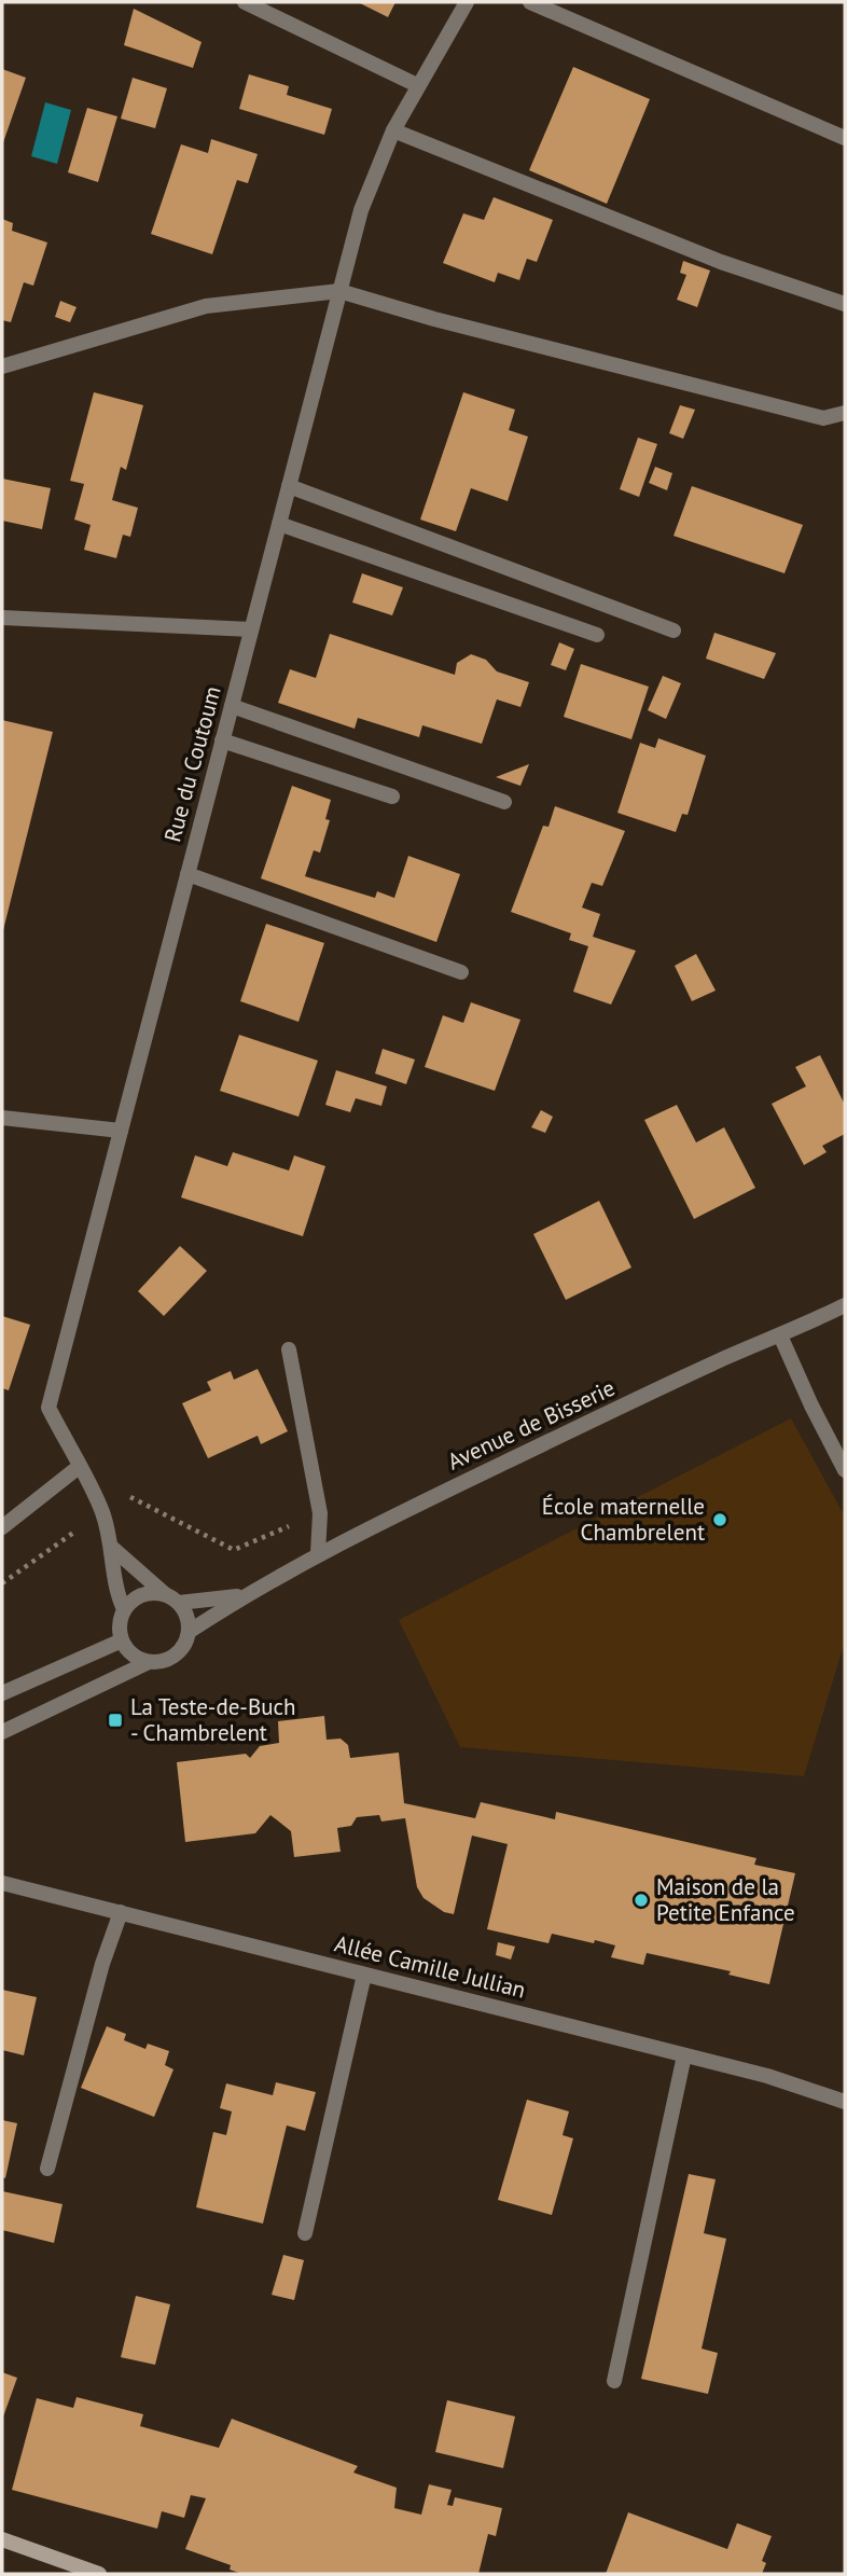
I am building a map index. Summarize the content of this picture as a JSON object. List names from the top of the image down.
{
  "streets": {
    "street": ["Rue du Coutoum", "Avenue de Bisserie", "Allée Camille Jullian"]
  },
  "crossings": [
    ["Rue du Coutoum", "Avenue de Bisserie"]
  ],
  "places": {
    "other": ["École maternelle Chambrelent", "Maison de la Petite Enfance"],
    "transit": ["La Teste-de-Buch - Chambrelent"]
  }
}
